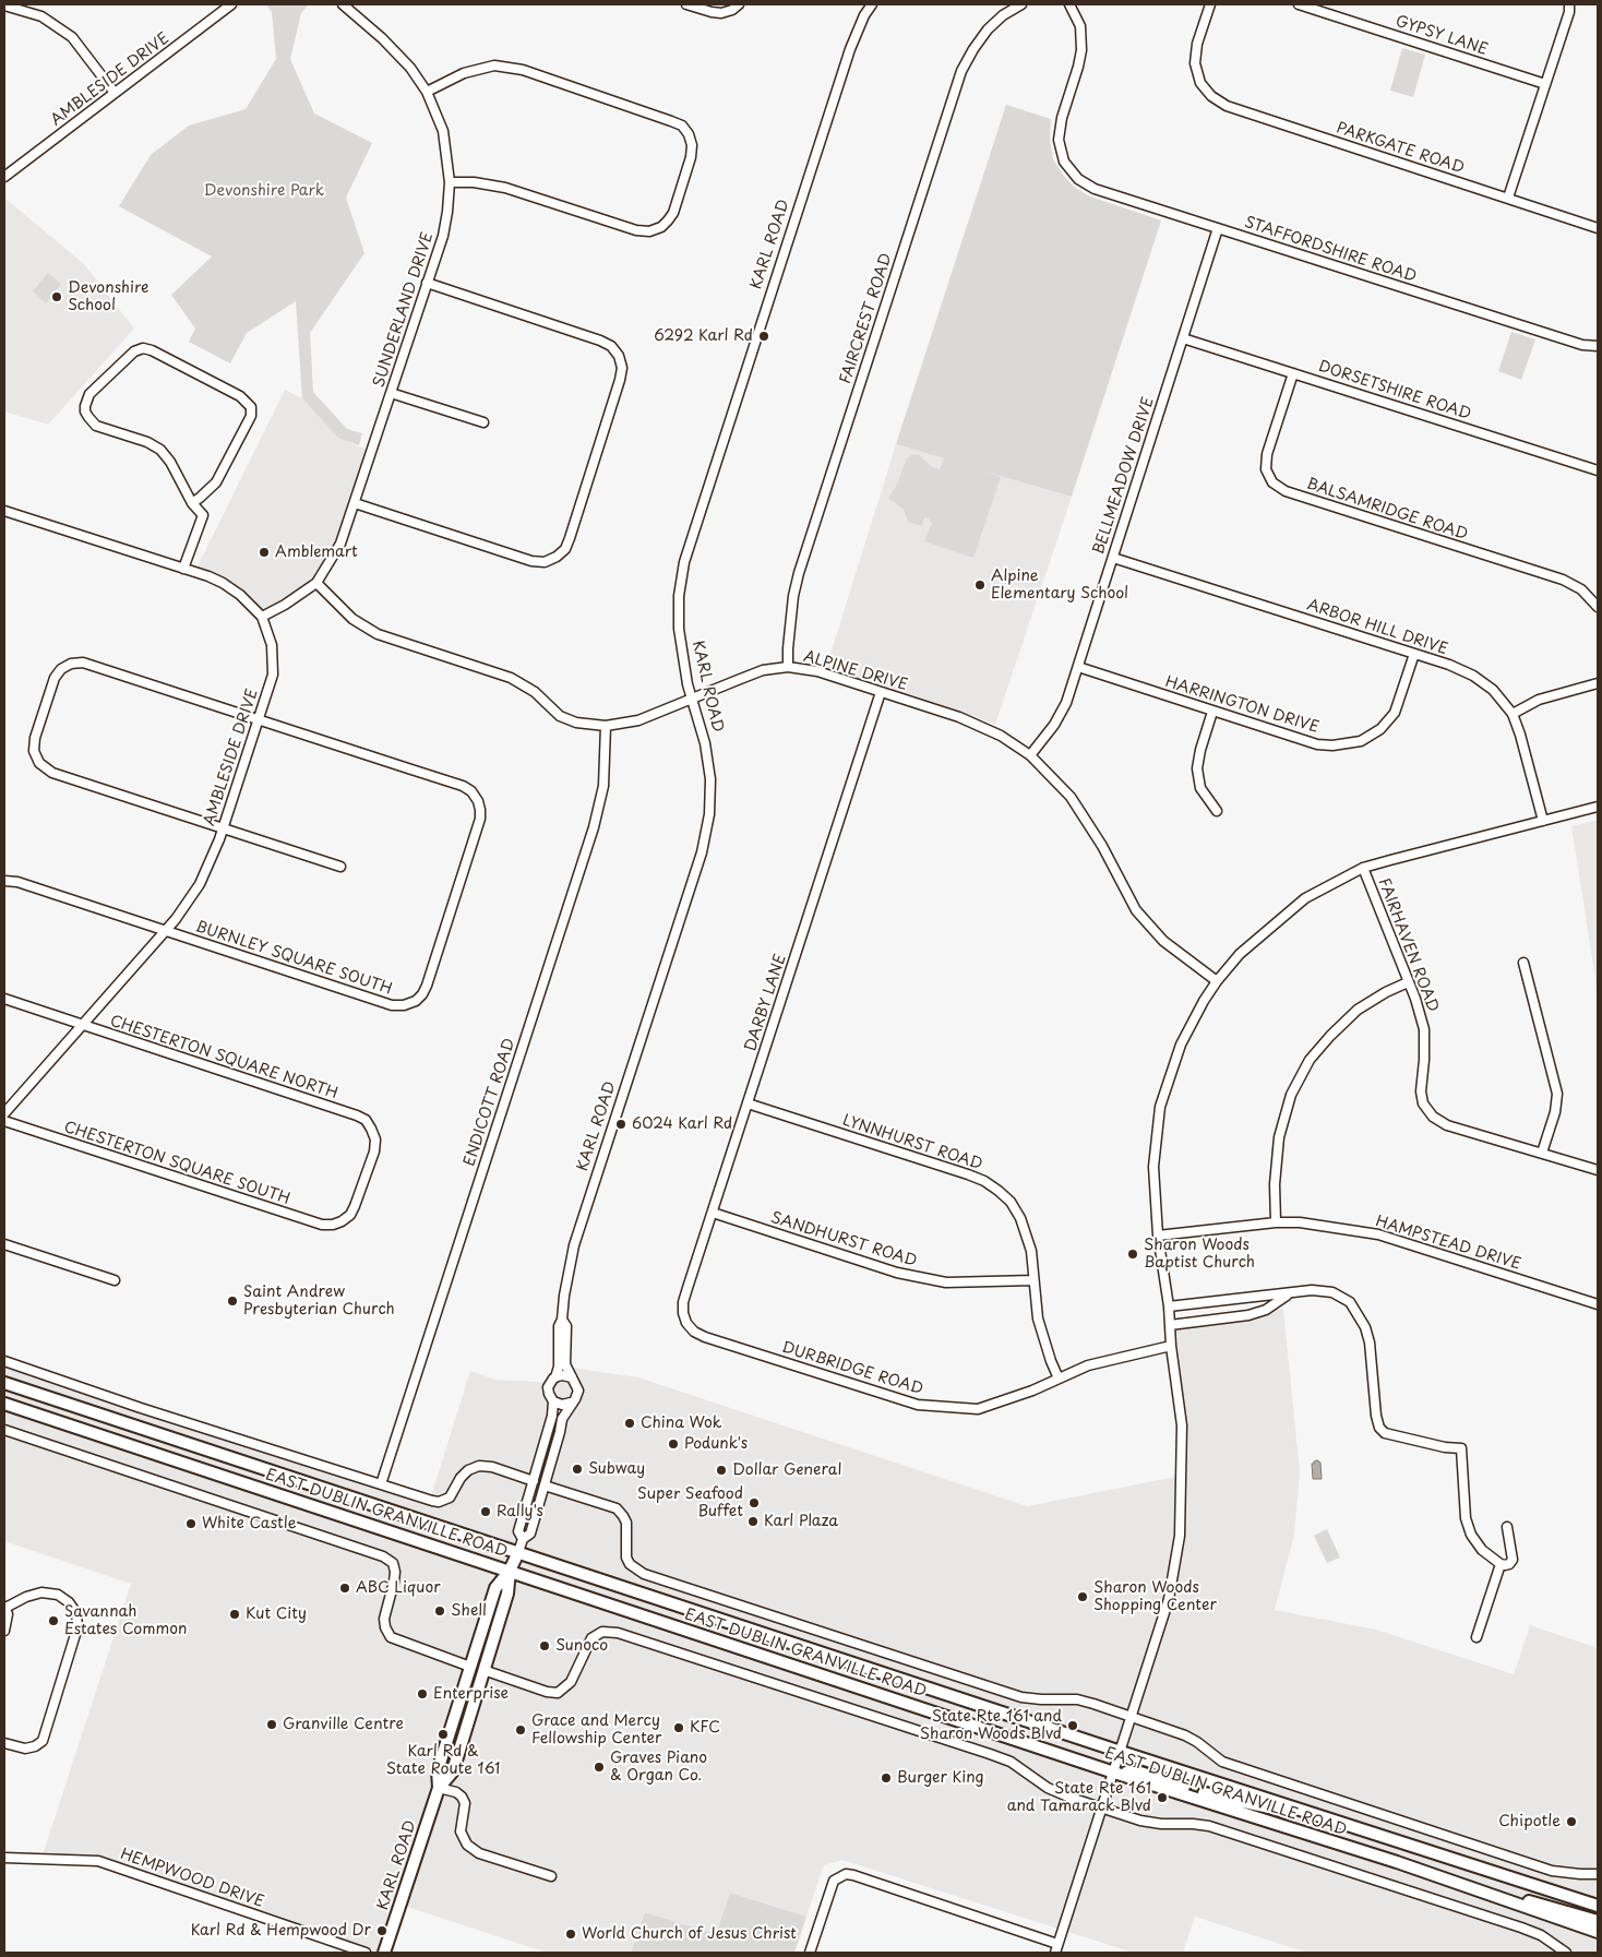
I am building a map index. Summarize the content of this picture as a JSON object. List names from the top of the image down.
{
  "streets": {
    "main road": ["KARL ROAD", "EAST DUBLIN GRANVILLE ROAD"],
    "street": [
      "GYPSY LANE",
      "AMBLESIDE DRIVE",
      "PARKGATE ROAD",
      "STAFFORDSHIRE ROAD",
      "SUNDERLAND DRIVE",
      "FAIRCREST ROAD",
      "DORSETSHIRE ROAD",
      "BELLMEADOW DRIVE",
      "BALSAMRIDGE ROAD",
      "ARBOR HILL DRIVE",
      "ALPINE DRIVE",
      "HARRINGTON DRIVE",
      "FAIRHAVEN ROAD",
      "BURNLEY SQUARE SOUTH",
      "DARBY LANE",
      "CHESTERTON SQUARE NORTH",
      "ENDICOTT ROAD",
      "LYNNHURST ROAD",
      "CHESTERTON SQUARE SOUTH",
      "SANDHURST ROAD",
      "HAMPSTEAD DRIVE",
      "DURBRIDGE ROAD",
      "HEMPWOOD DRIVE"
    ]
  },
  "crossings": [
    ["AMBLESIDE DRIVE", "SUNDERLAND DRIVE"],
    ["AMBLESIDE DRIVE", "BURNLEY SQUARE SOUTH"],
    ["AMBLESIDE DRIVE", "CHESTERTON SQUARE NORTH"],
    ["KARL ROAD", "ALPINE DRIVE"],
    ["KARL ROAD", "EAST DUBLIN GRANVILLE ROAD"],
    ["STAFFORDSHIRE ROAD", "BELLMEADOW DRIVE"],
    ["SUNDERLAND DRIVE", "ALPINE DRIVE"],
    ["FAIRCREST ROAD", "ALPINE DRIVE"],
    ["DORSETSHIRE ROAD", "BELLMEADOW DRIVE"],
    ["DORSETSHIRE ROAD", "BALSAMRIDGE ROAD"],
    ["BELLMEADOW DRIVE", "ARBOR HILL DRIVE"],
    ["BELLMEADOW DRIVE", "ALPINE DRIVE"],
    ["BELLMEADOW DRIVE", "HARRINGTON DRIVE"],
    ["ARBOR HILL DRIVE", "HARRINGTON DRIVE"],
    ["ALPINE DRIVE", "DARBY LANE"],
    ["ALPINE DRIVE", "ENDICOTT ROAD"],
    ["DARBY LANE", "LYNNHURST ROAD"],
    ["DARBY LANE", "SANDHURST ROAD"],
    ["DARBY LANE", "DURBRIDGE ROAD"],
    ["CHESTERTON SQUARE NORTH", "CHESTERTON SQUARE SOUTH"],
    ["ENDICOTT ROAD", "EAST DUBLIN GRANVILLE ROAD"],
    ["LYNNHURST ROAD", "SANDHURST ROAD"],
    ["LYNNHURST ROAD", "DURBRIDGE ROAD"]
  ],
  "parks": ["Devonshire Park"],
  "places": [
    "Devonshire School",
    "6292 Karl Rd",
    "Amblemart",
    "Alpine Elementary School",
    "6024 Karl Rd",
    "Sharon Woods Baptist Church",
    "Saint Andrew Presbyterian Church",
    "China Wok",
    "Podunk's",
    "Subway",
    "Dollar General",
    "Super Seafood Buffet",
    "Rally's",
    "Karl Plaza",
    "White Castle",
    "ABC Liquor",
    "Sharon Woods Shopping Center",
    "Shell",
    "Kut City",
    "Savannah Estates Common",
    "Sunoco",
    "Enterprise",
    "Granville Centre",
    "State Rte 161 and Sharon Woods Blvd",
    "KFC",
    "Grace and Mercy Fellowship Center",
    "Karl Rd & State Route 161",
    "Graves Piano & Organ Co.",
    "Burger King",
    "State Rte 161 and Tamarack Blvd",
    "Chipotle",
    "Karl Rd & Hempwood Dr",
    "World Church of Jesus Christ"
  ]
}
